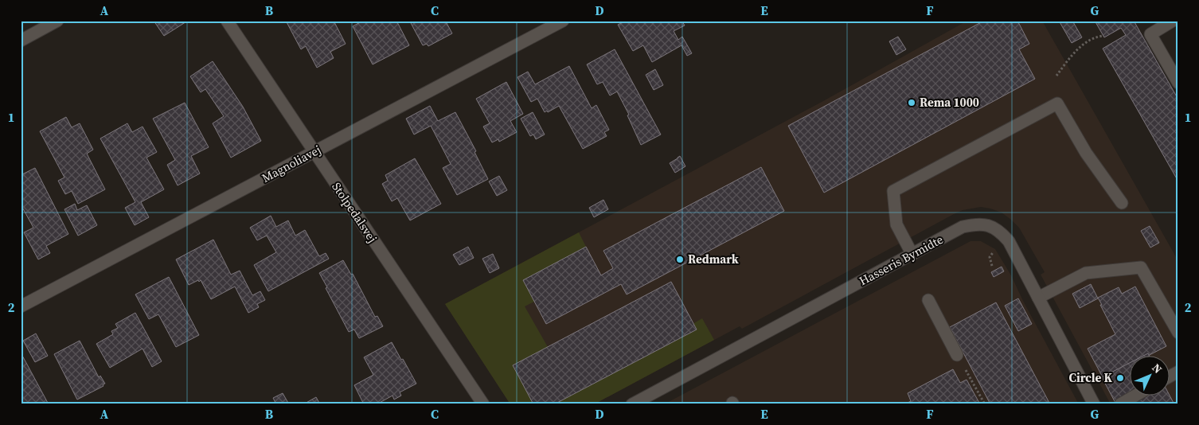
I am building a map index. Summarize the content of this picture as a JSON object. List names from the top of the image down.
{
  "streets": {
    "street": ["Magnoliavej", "Stolpedalsvej", "Hasseris Bymidte"]
  },
  "crossings": [
    ["Magnoliavej", "Stolpedalsvej"]
  ],
  "places": ["Rema 1000", "Redmark", "Circle K"],
  "north": "top right",
  "grid": {
    "columns": [
      "A",
      "B",
      "C",
      "D",
      "E",
      "F",
      "G"
    ],
    "rows": ["1", "2"]
  }
}
